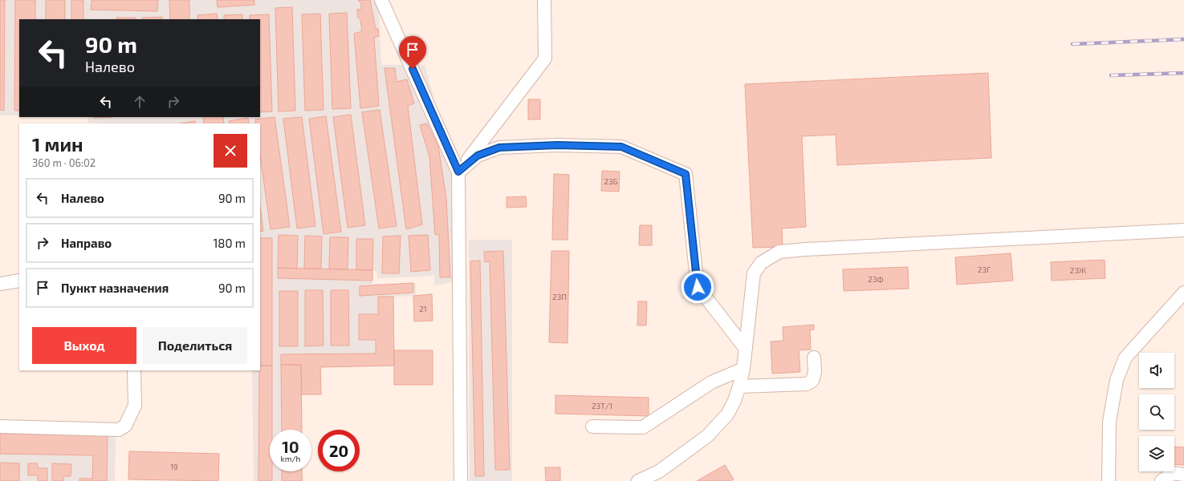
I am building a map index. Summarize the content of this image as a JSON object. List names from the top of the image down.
{
  "house_numbers": [
    "23Б",
    "23Г",
    "23Ж",
    "23Ф",
    "23П",
    "21",
    "23Т/1",
    "19"
  ],
  "page": {
    "turn": ["90 m", "Налево"],
    "heading": ["1 мин", "360 m · 06:02"],
    "list": [
      {
        "name": "Налево",
        "value": "90 m"
      },
      {
        "name": "Направо",
        "value": "180 m"
      },
      {
        "name": "Пункт назначения",
        "value": "90 m"
      }
    ],
    "buttons": ["Выход", "Поделиться"],
    "speed": "10 km/h",
    "limit": "20"
  }
}
